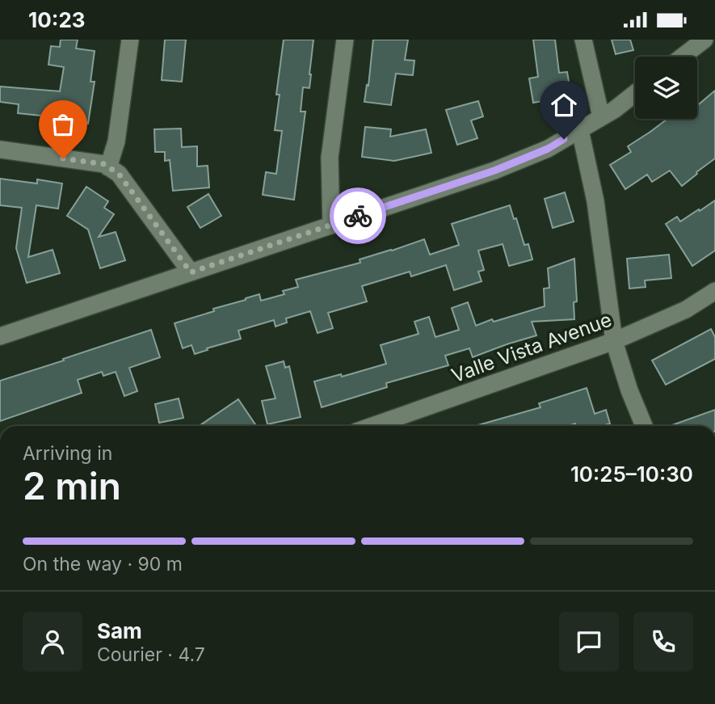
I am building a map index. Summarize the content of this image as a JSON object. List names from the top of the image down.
{
  "streets": {
    "street": ["Valle Vista Avenue"]
  },
  "page": {
    "status": "10:23",
    "heading": ["2 min", "Arriving in", "10:25–10:30"],
    "panel": ["Sam", "Courier · 4.7"],
    "bar": "On the way · 90 m"
  }
}
